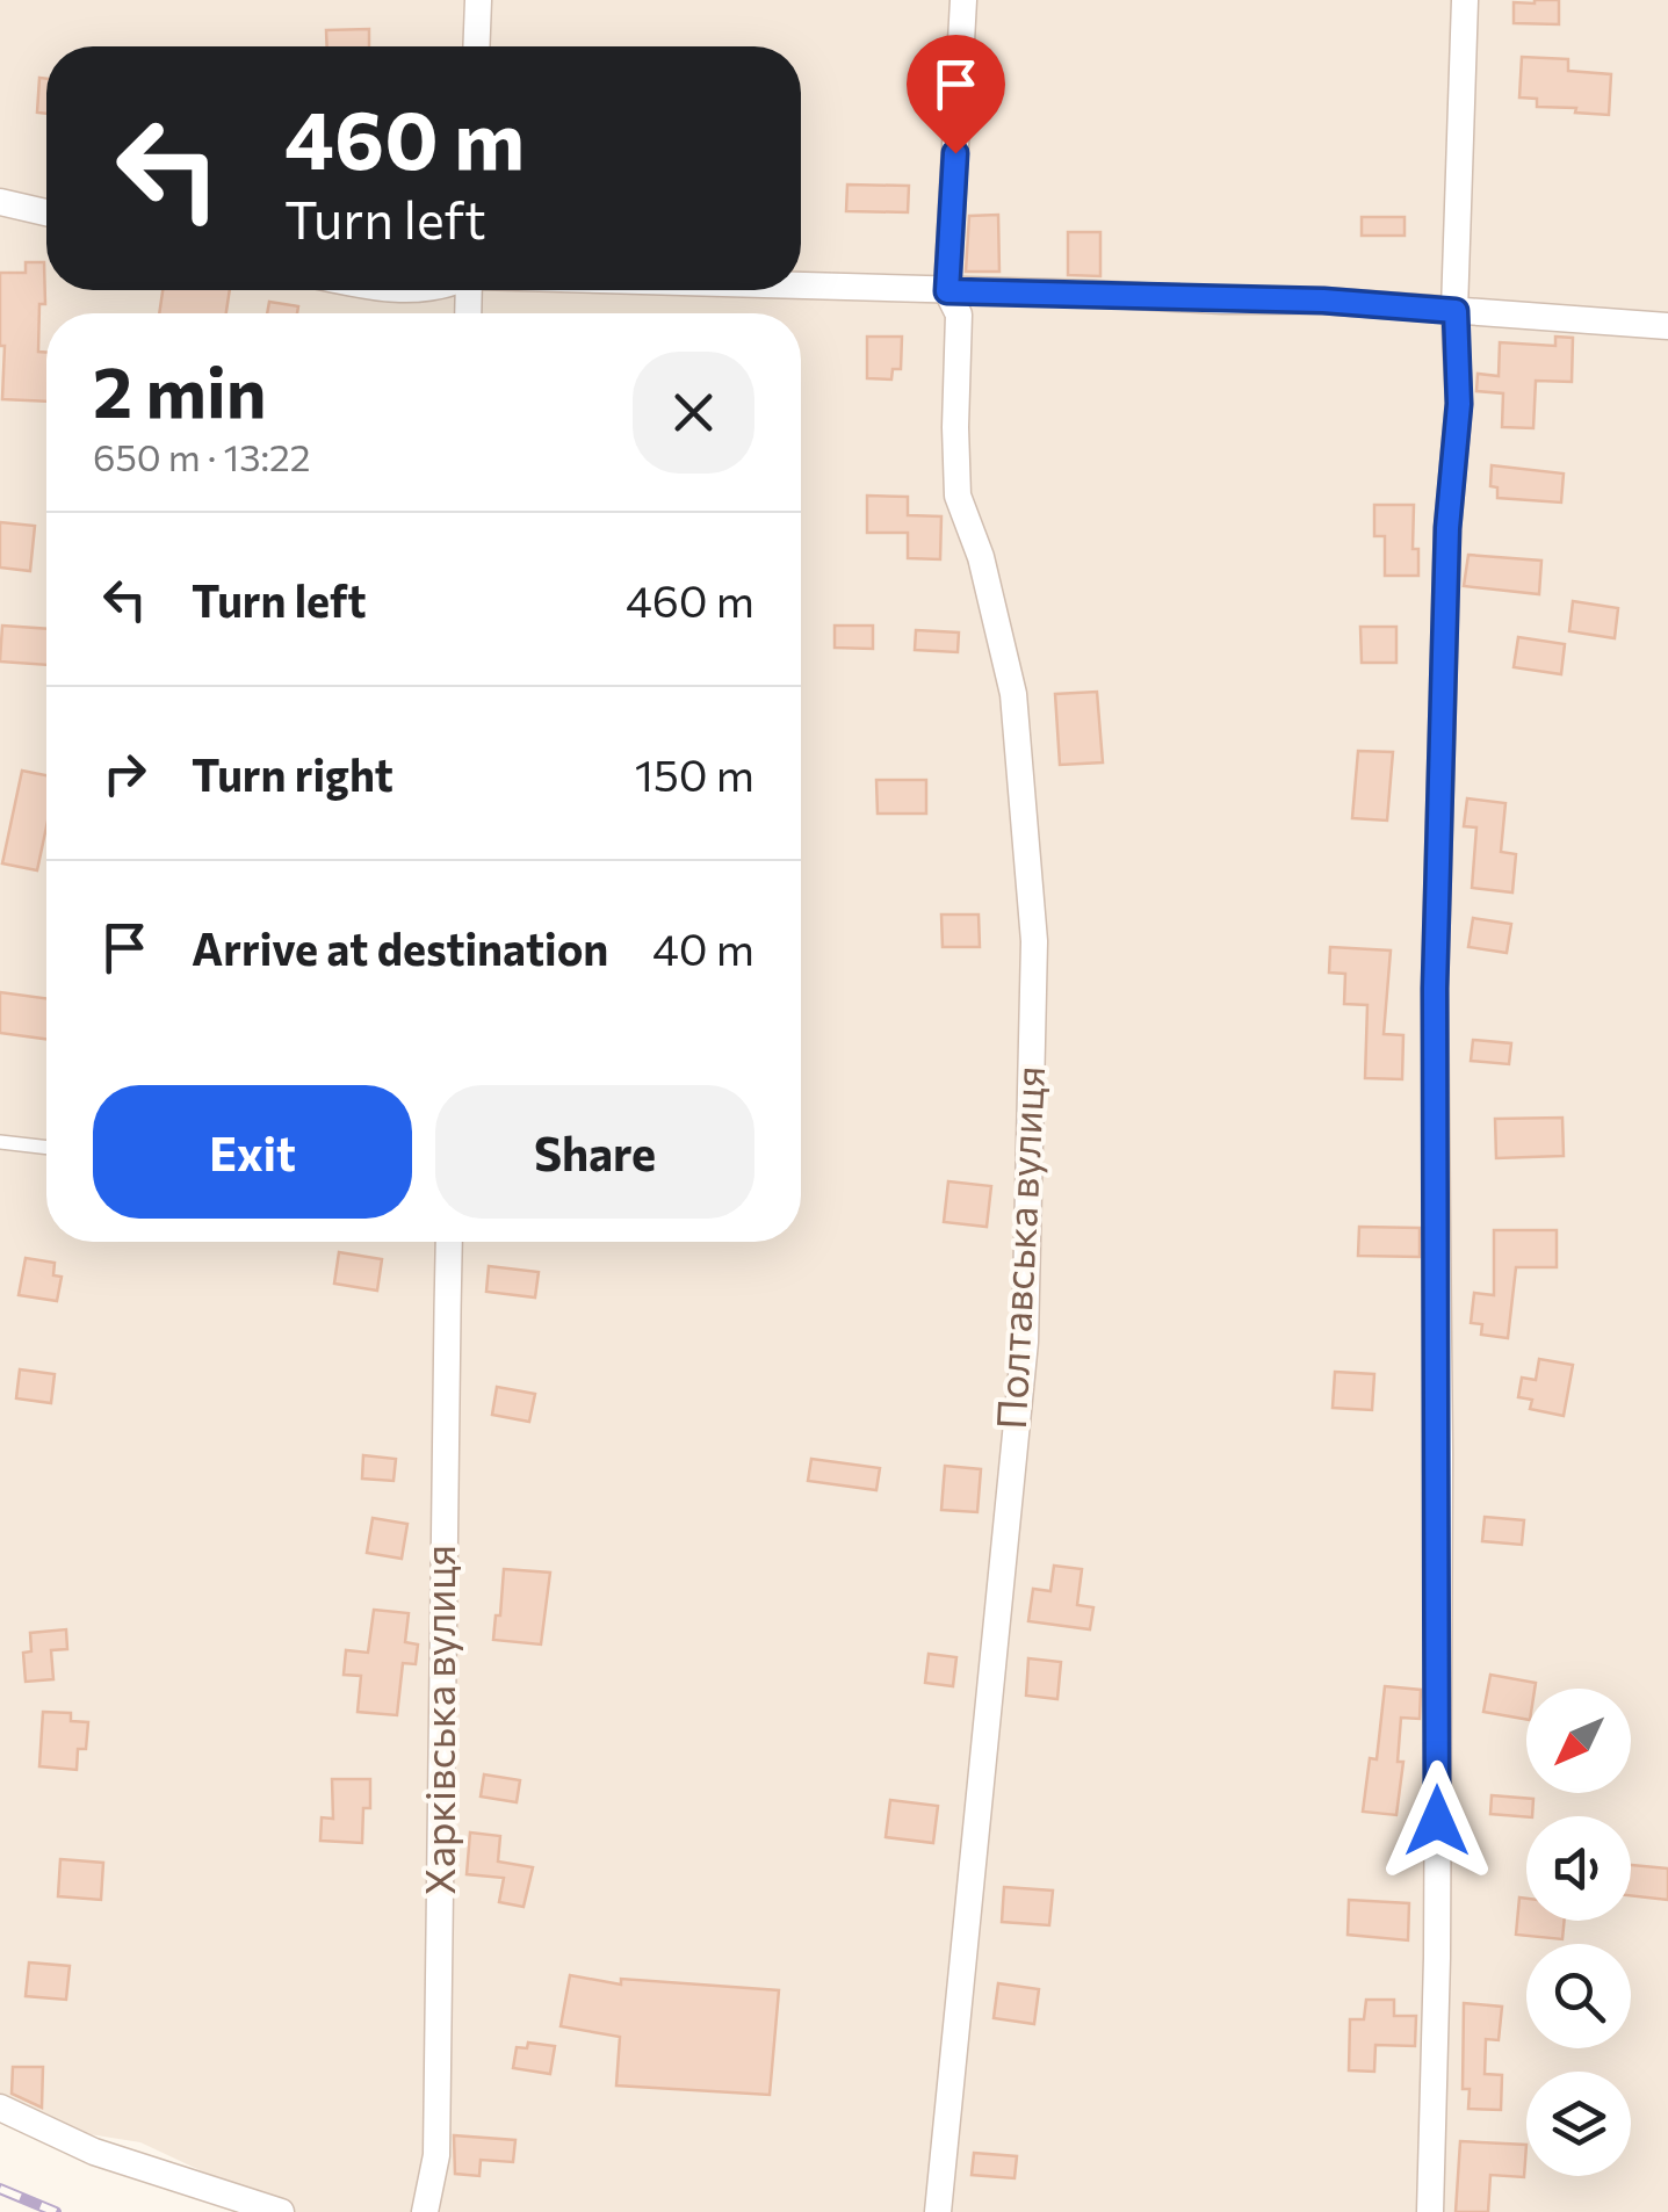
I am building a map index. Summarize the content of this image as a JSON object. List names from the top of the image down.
{
  "streets": {
    "street": ["Полтавська вулиця", "Харківська вулиця"]
  },
  "north": "bottom left",
  "page": {
    "turn": ["460 m", "Turn left"],
    "heading": ["2 min", "650 m · 13:22"],
    "list": [
      {
        "name": "Turn left",
        "value": "460 m"
      },
      {
        "name": "Turn right",
        "value": "150 m"
      },
      {
        "name": "Arrive at destination",
        "value": "40 m"
      }
    ],
    "buttons": ["Exit", "Share"]
  }
}
